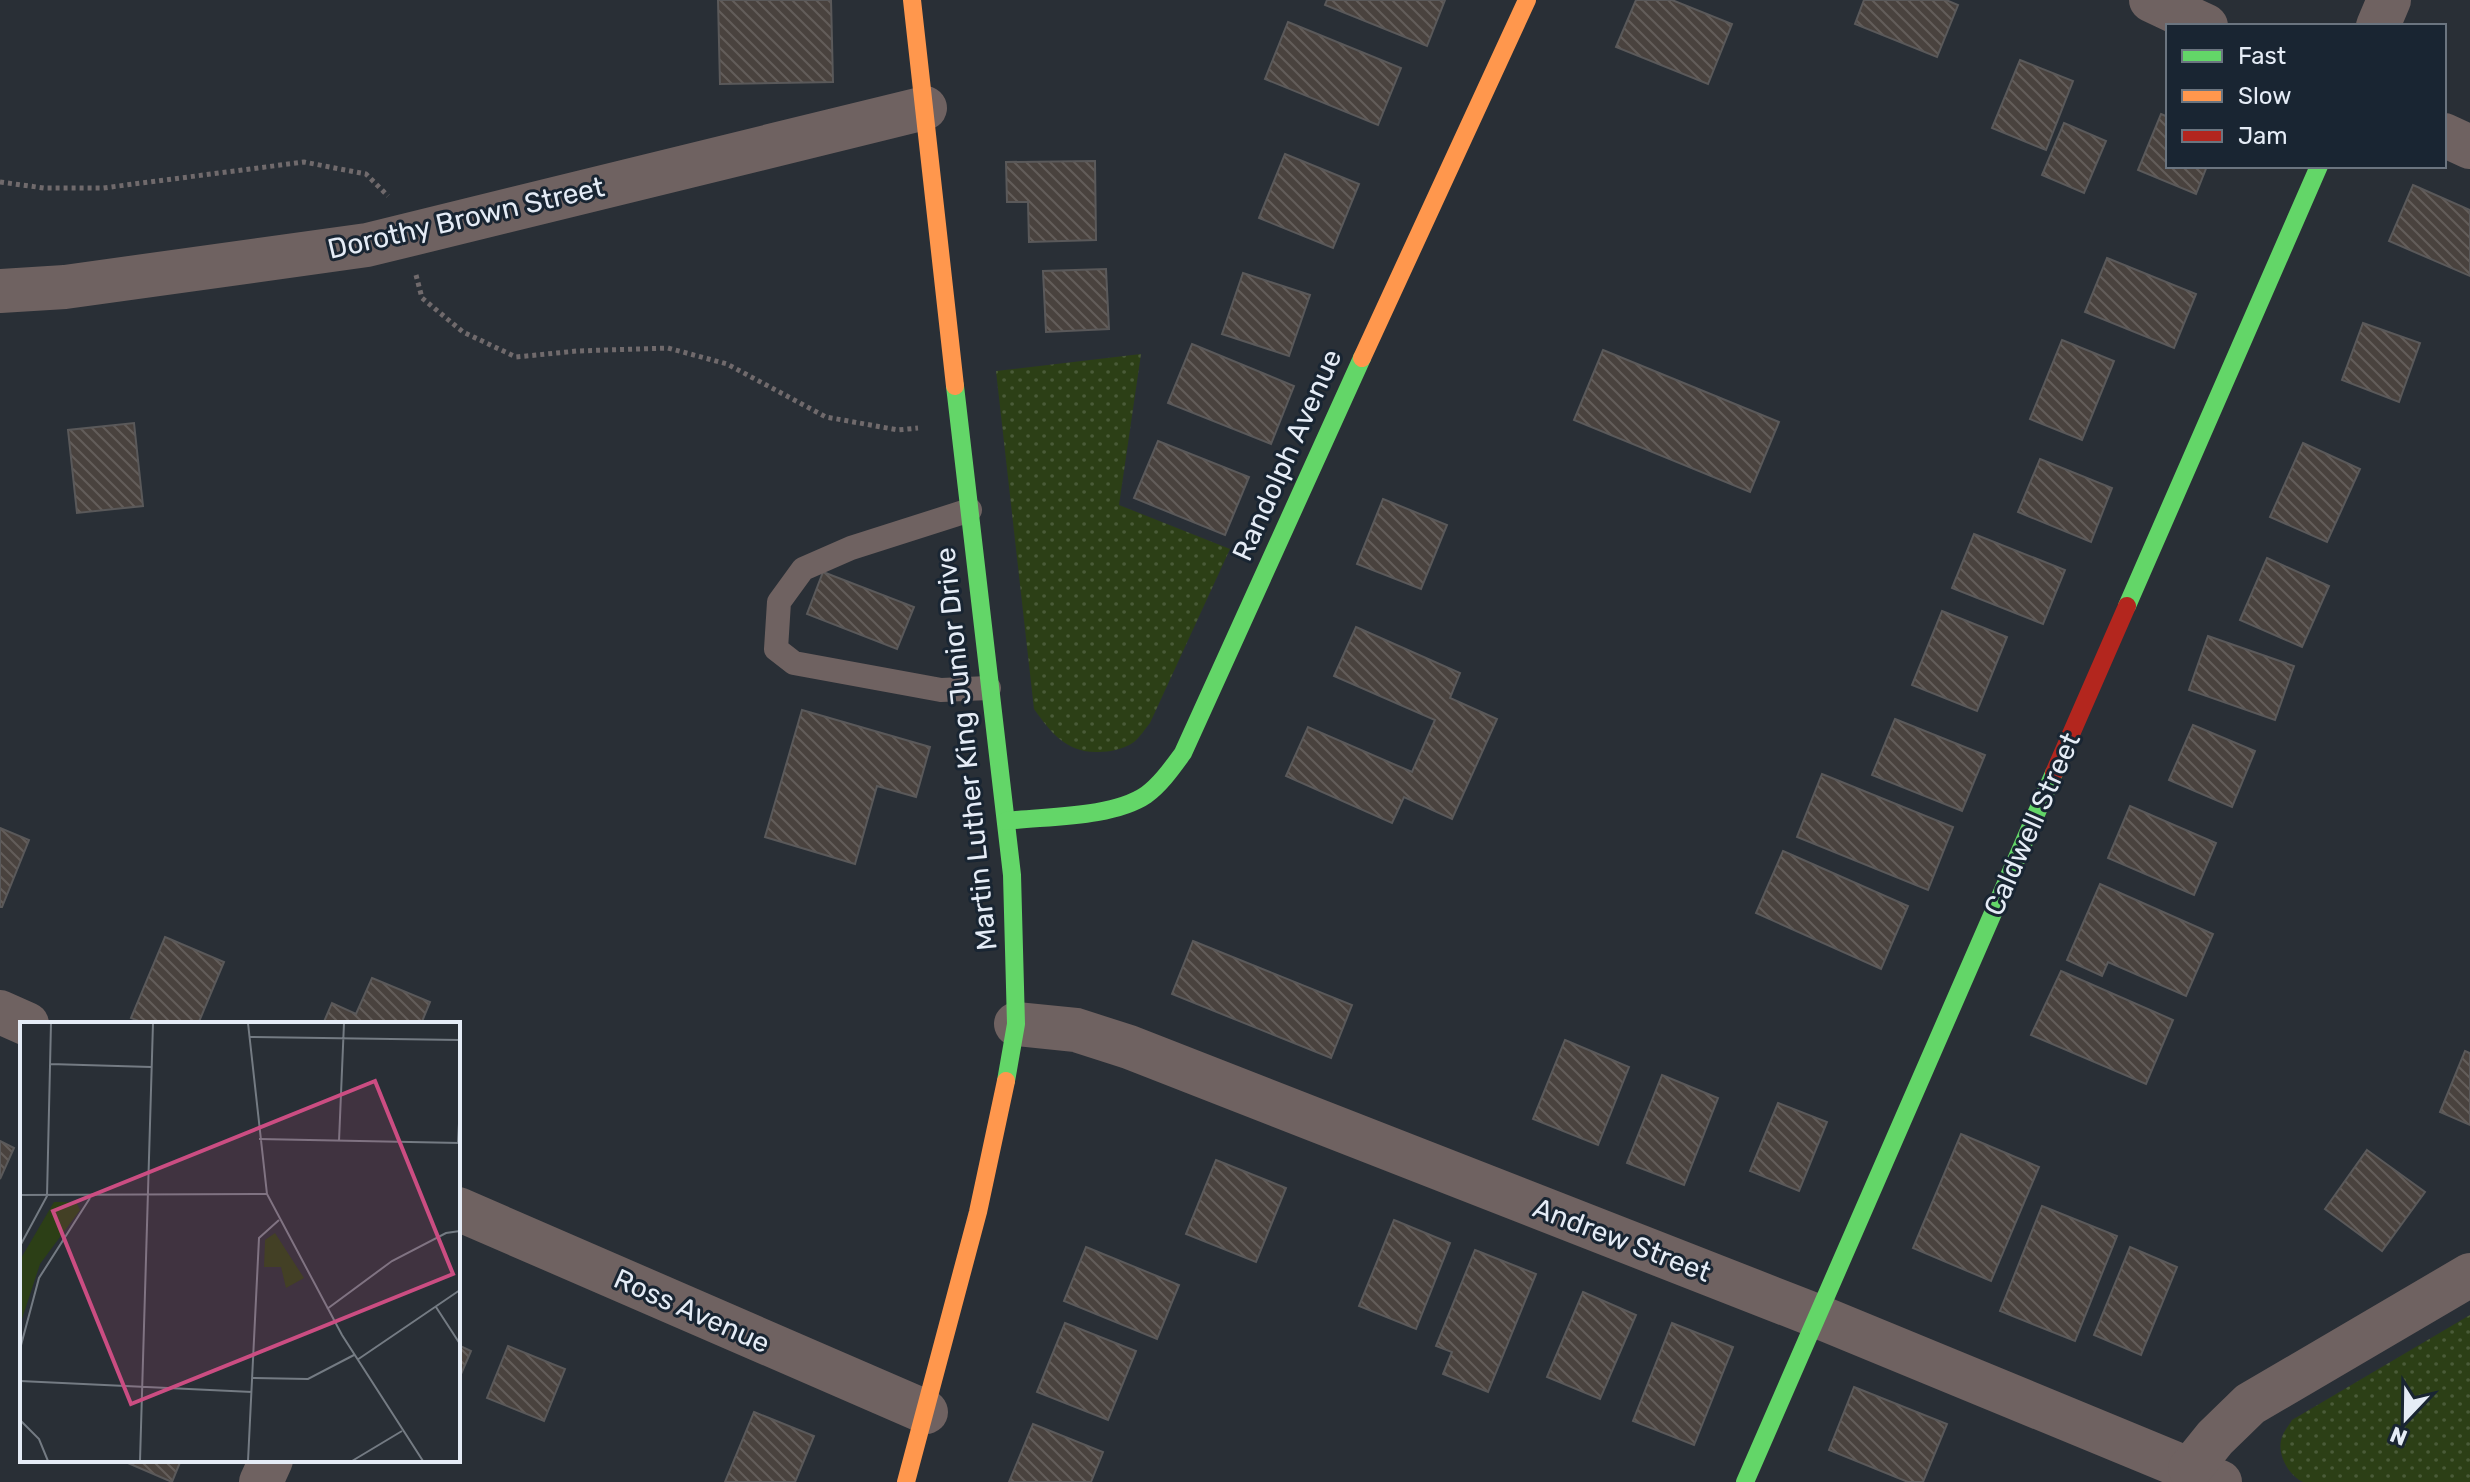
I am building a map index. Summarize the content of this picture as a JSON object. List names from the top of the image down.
{
  "streets": {
    "street": [
      "Dorothy Brown Street",
      "Randolph Avenue",
      "Martin Luther King Junior Drive",
      "Caldwell Street",
      "Andrew Street",
      "Ross Avenue"
    ]
  },
  "crossings": [
    ["Dorothy Brown Street", "Martin Luther King Junior Drive"],
    ["Randolph Avenue", "Martin Luther King Junior Drive"],
    ["Martin Luther King Junior Drive", "Andrew Street"],
    ["Martin Luther King Junior Drive", "Ross Avenue"],
    ["Caldwell Street", "Andrew Street"]
  ],
  "legend": ["Fast", "Slow", "Jam"],
  "north": "bottom"
}
